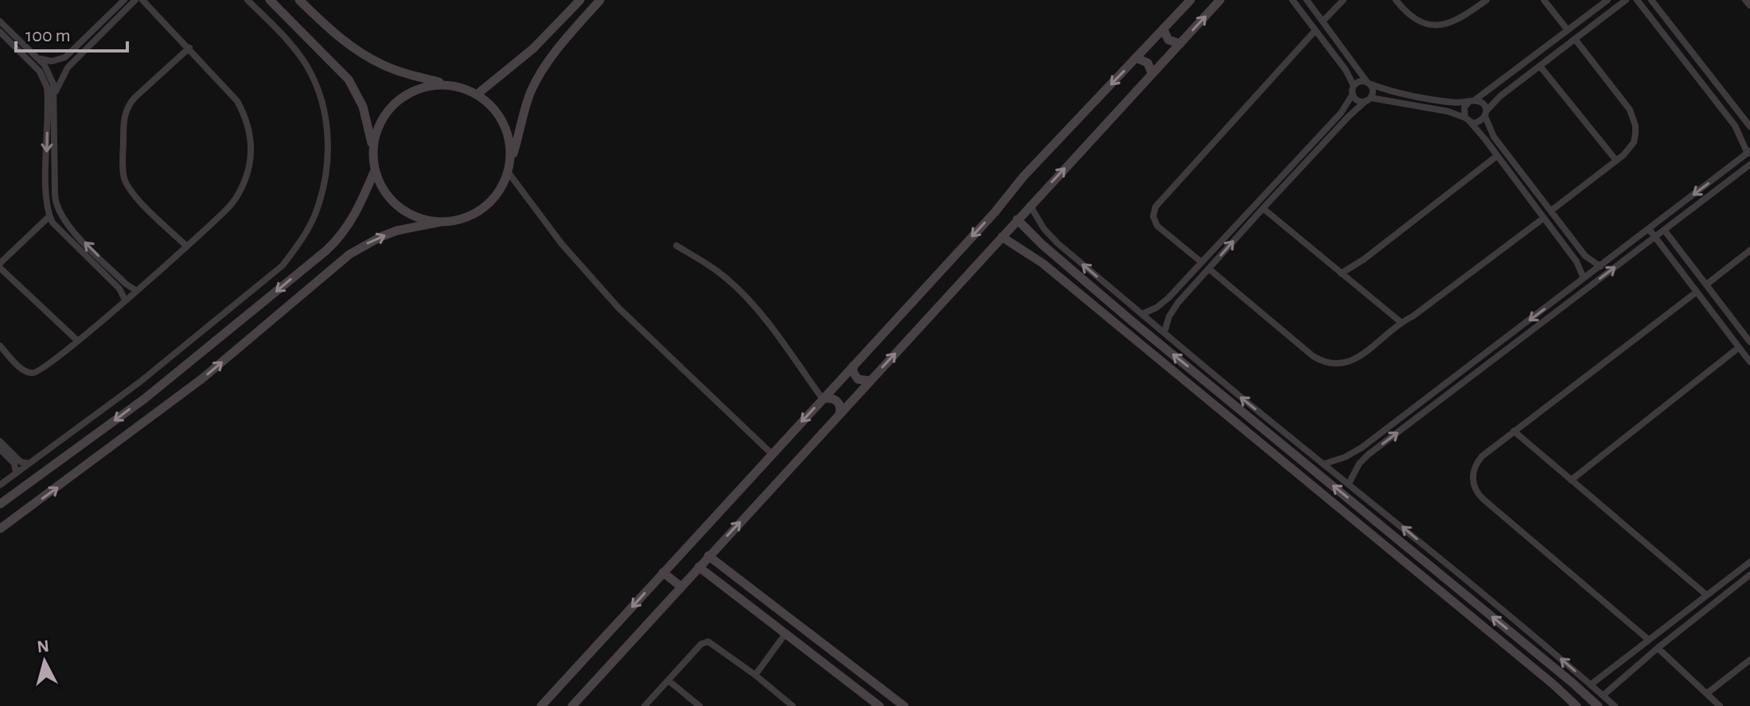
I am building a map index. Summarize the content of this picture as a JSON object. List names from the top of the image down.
{
  "scale_bar": "100 m",
  "north": "top"
}
